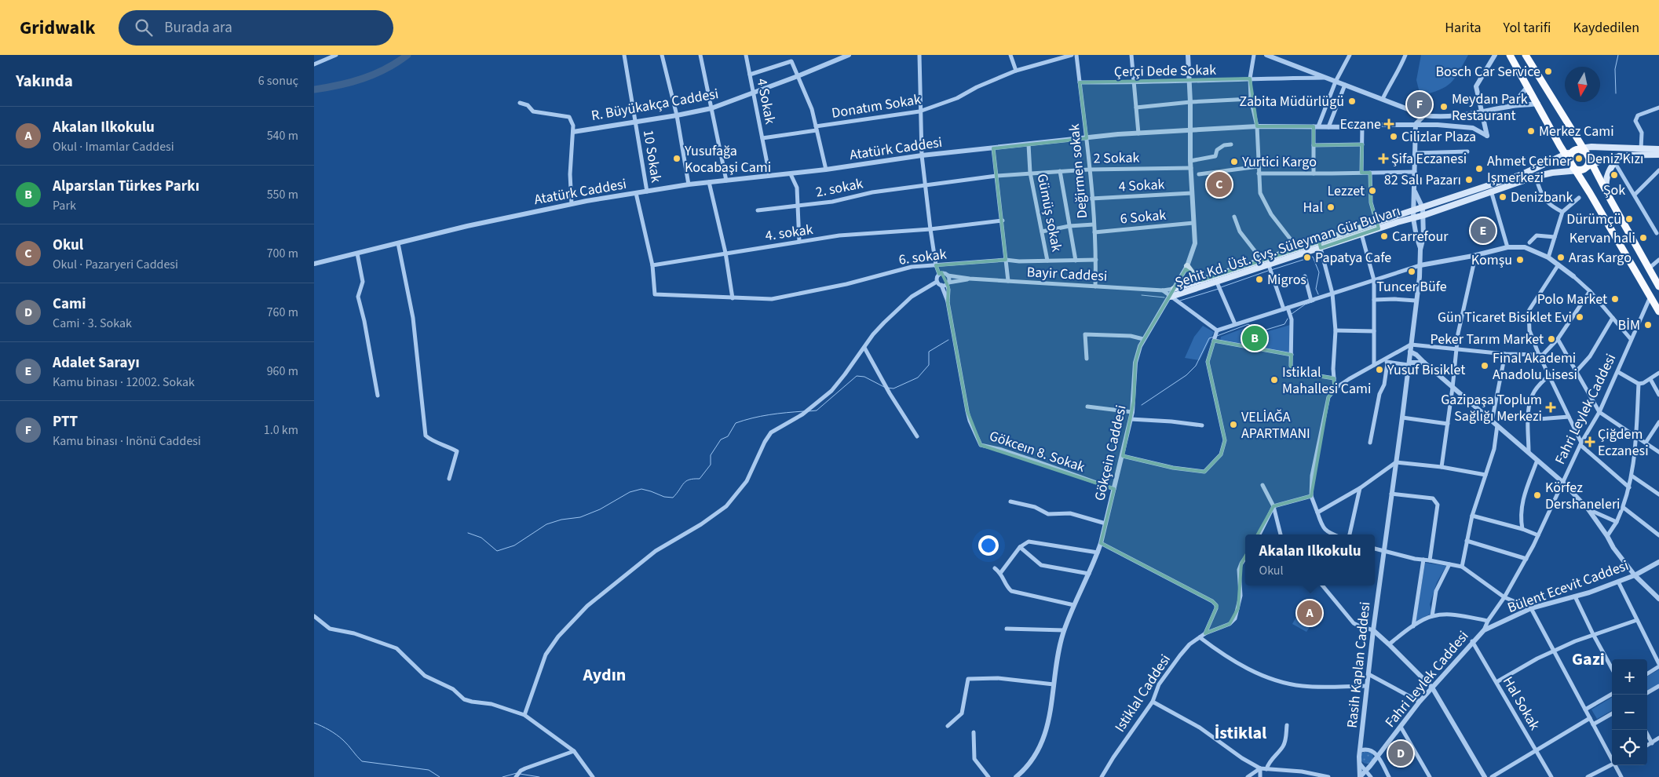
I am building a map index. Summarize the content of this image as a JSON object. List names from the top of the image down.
{
  "streets": {
    "main road": ["Şehit Kd. Üst. Çvş. Süleyman Gür Bulvarı"],
    "street": [
      "Çerçi Dede Sokak",
      "4 Sokak",
      "R. Büyükakça Caddesi",
      "Donatım Sokak",
      "Atatürk Caddesi",
      "10 Sokak",
      "2 Sokak",
      "Değirmen sokak",
      "2. sokak",
      "Gümüş sokak",
      "6 Sokak",
      "4. sokak",
      "6. sokak",
      "Bayir Caddesi",
      "Fahri Leylek Caddesi",
      "Gökceın 8. Sokak",
      "Gökçein Caddesi",
      "Bülent Ecevit Caddesi",
      "Rasih Kaplan Caddesi",
      "Istiklal Caddesi",
      "Hal Sokak"
    ]
  },
  "crossings": [
    ["Çerçi Dede Sokak", "Değirmen sokak"],
    ["Çerçi Dede Sokak", "Gökçein Caddesi"],
    ["4 Sokak", "R. Büyükakça Caddesi"],
    ["4 Sokak", "Donatım Sokak"],
    ["4 Sokak", "Atatürk Caddesi"],
    ["4 Sokak", "Değirmen sokak"],
    ["4 Sokak", "Gökçein Caddesi"],
    ["R. Büyükakça Caddesi", "10 Sokak"],
    ["Atatürk Caddesi", "10 Sokak"],
    ["Atatürk Caddesi", "Değirmen sokak"],
    ["Atatürk Caddesi", "Gümüş sokak"],
    ["Atatürk Caddesi", "Gökçein Caddesi"],
    ["Atatürk Caddesi", "Rasih Kaplan Caddesi"],
    ["2 Sokak", "Değirmen sokak"],
    ["2 Sokak", "2. sokak"],
    ["2 Sokak", "Gümüş sokak"],
    ["2 Sokak", "Gökçein Caddesi"],
    ["Değirmen sokak", "Gümüş sokak"],
    ["Değirmen sokak", "6 Sokak"],
    ["Değirmen sokak", "Bayir Caddesi"],
    ["Gümüş sokak", "6. sokak"],
    ["6 Sokak", "Gökçein Caddesi"],
    ["4. sokak", "6. sokak"],
    ["Şehit Kd. Üst. Çvş. Süleyman Gür Bulvarı", "Bayir Caddesi"],
    ["Şehit Kd. Üst. Çvş. Süleyman Gür Bulvarı", "Gökçein Caddesi"],
    ["Şehit Kd. Üst. Çvş. Süleyman Gür Bulvarı", "Rasih Kaplan Caddesi"],
    ["Bayir Caddesi", "Gökceın 8. Sokak"],
    ["Bayir Caddesi", "Gökçein Caddesi"],
    ["Fahri Leylek Caddesi", "Bülent Ecevit Caddesi"],
    ["Fahri Leylek Caddesi", "Rasih Kaplan Caddesi"],
    ["Fahri Leylek Caddesi", "Hal Sokak"],
    ["Gökceın 8. Sokak", "Gökçein Caddesi"]
  ],
  "districts": ["Gazi", "Aydın", "İstiklal"],
  "places": {
    "other": [
      "Bosch Car Service",
      "Zabita Müdürlügü",
      "Meydan Park Restaurant",
      "Merkez Cami",
      "Cilizlar Plaza",
      "Yusufağa Kocabaşi Cami",
      "Deniz Kızı",
      "Yurtici Kargo",
      "Ahmet Çetiner Işmerkezi",
      "Şok",
      "82 Salı Pazarı",
      "Lezzet",
      "Denizbank",
      "Hal",
      "Dürümçü",
      "Carrefour",
      "Kervan hali",
      "Papatya Cafe",
      "Aras Kargo",
      "Komşu",
      "Tuncer Büfe",
      "Migros",
      "Polo Market",
      "Gün Ticaret Bisiklet Evi",
      "BİM",
      "Peker Tarım Market",
      "Final Akademi Anadolu Lisesi",
      "Yusuf Bisiklet",
      "Istiklal Mahallesi Cami",
      "VELİAĞA APARTMANI",
      "Körfez Dershaneleri"
    ],
    "health": [
      "Eczane",
      "Şifa Eczanesi",
      "Gazipaşa Toplum Sağlığı Merkezi",
      "Çiğdem Eczanesi"
    ]
  },
  "north": "bottom",
  "page": {
    "header": "Gridwalk",
    "search": "Burada ara",
    "nav": ["Harita", "Yol tarifi", "Kaydedilen"],
    "heading": ["Yakında", "6 sonuç"],
    "pins": [
      "F",
      "C",
      "E",
      "B",
      "A",
      "D"
    ],
    "list": [
      {
        "mark": "A",
        "name": "Akalan Ilkokulu",
        "note": "Okul · Imamlar Caddesi",
        "value": "540 m"
      },
      {
        "mark": "B",
        "name": "Alparslan Türkes Parkı",
        "note": "Park",
        "value": "550 m"
      },
      {
        "mark": "C",
        "name": "Okul",
        "note": "Okul · Pazaryeri Caddesi",
        "value": "700 m"
      },
      {
        "mark": "D",
        "name": "Cami",
        "note": "Cami · 3. Sokak",
        "value": "760 m"
      },
      {
        "mark": "E",
        "name": "Adalet Sarayı",
        "note": "Kamu binası · 12002. Sokak",
        "value": "960 m"
      },
      {
        "mark": "F",
        "name": "PTT",
        "note": "Kamu binası · Inönü Caddesi",
        "value": "1.0 km"
      }
    ],
    "popup": ["Akalan Ilkokulu", "Okul"],
    "map_buttons": ["+", "−"]
  }
}
